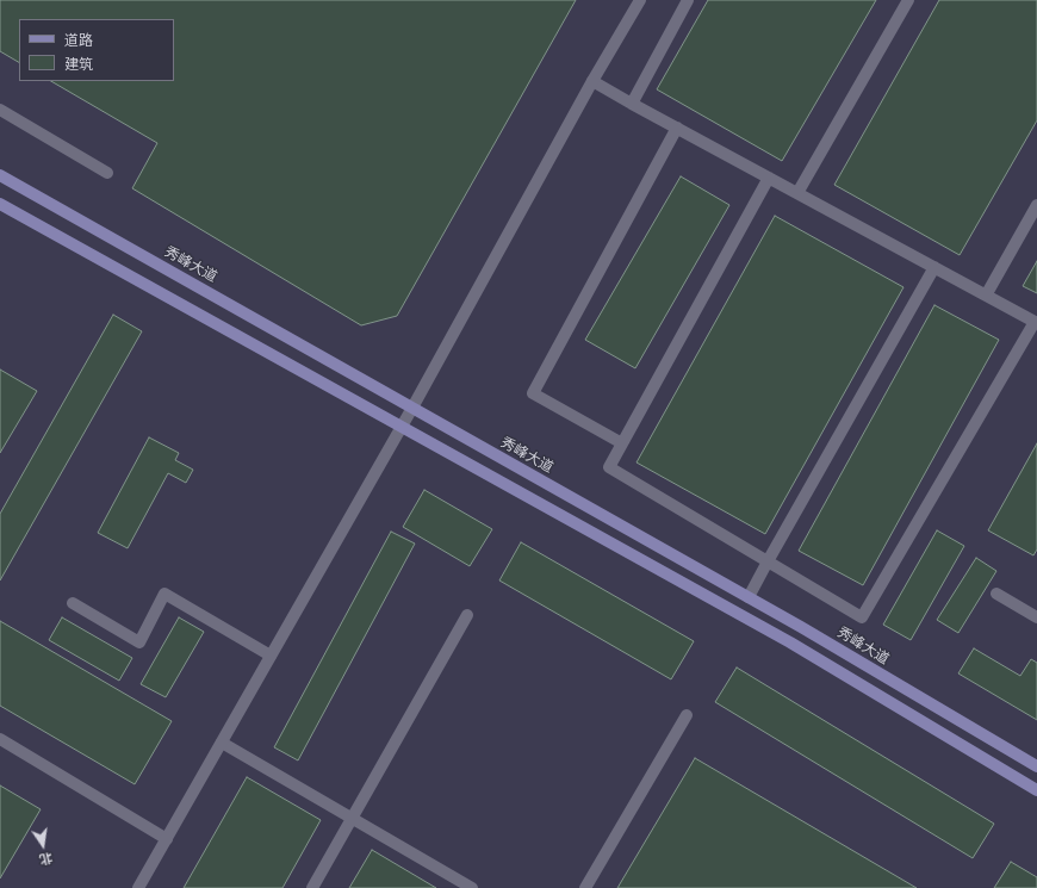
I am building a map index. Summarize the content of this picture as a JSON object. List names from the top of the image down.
{
  "streets": {
    "main road": ["秀峰大道"]
  },
  "legend": ["道路", "建筑"],
  "north": "bottom"
}
